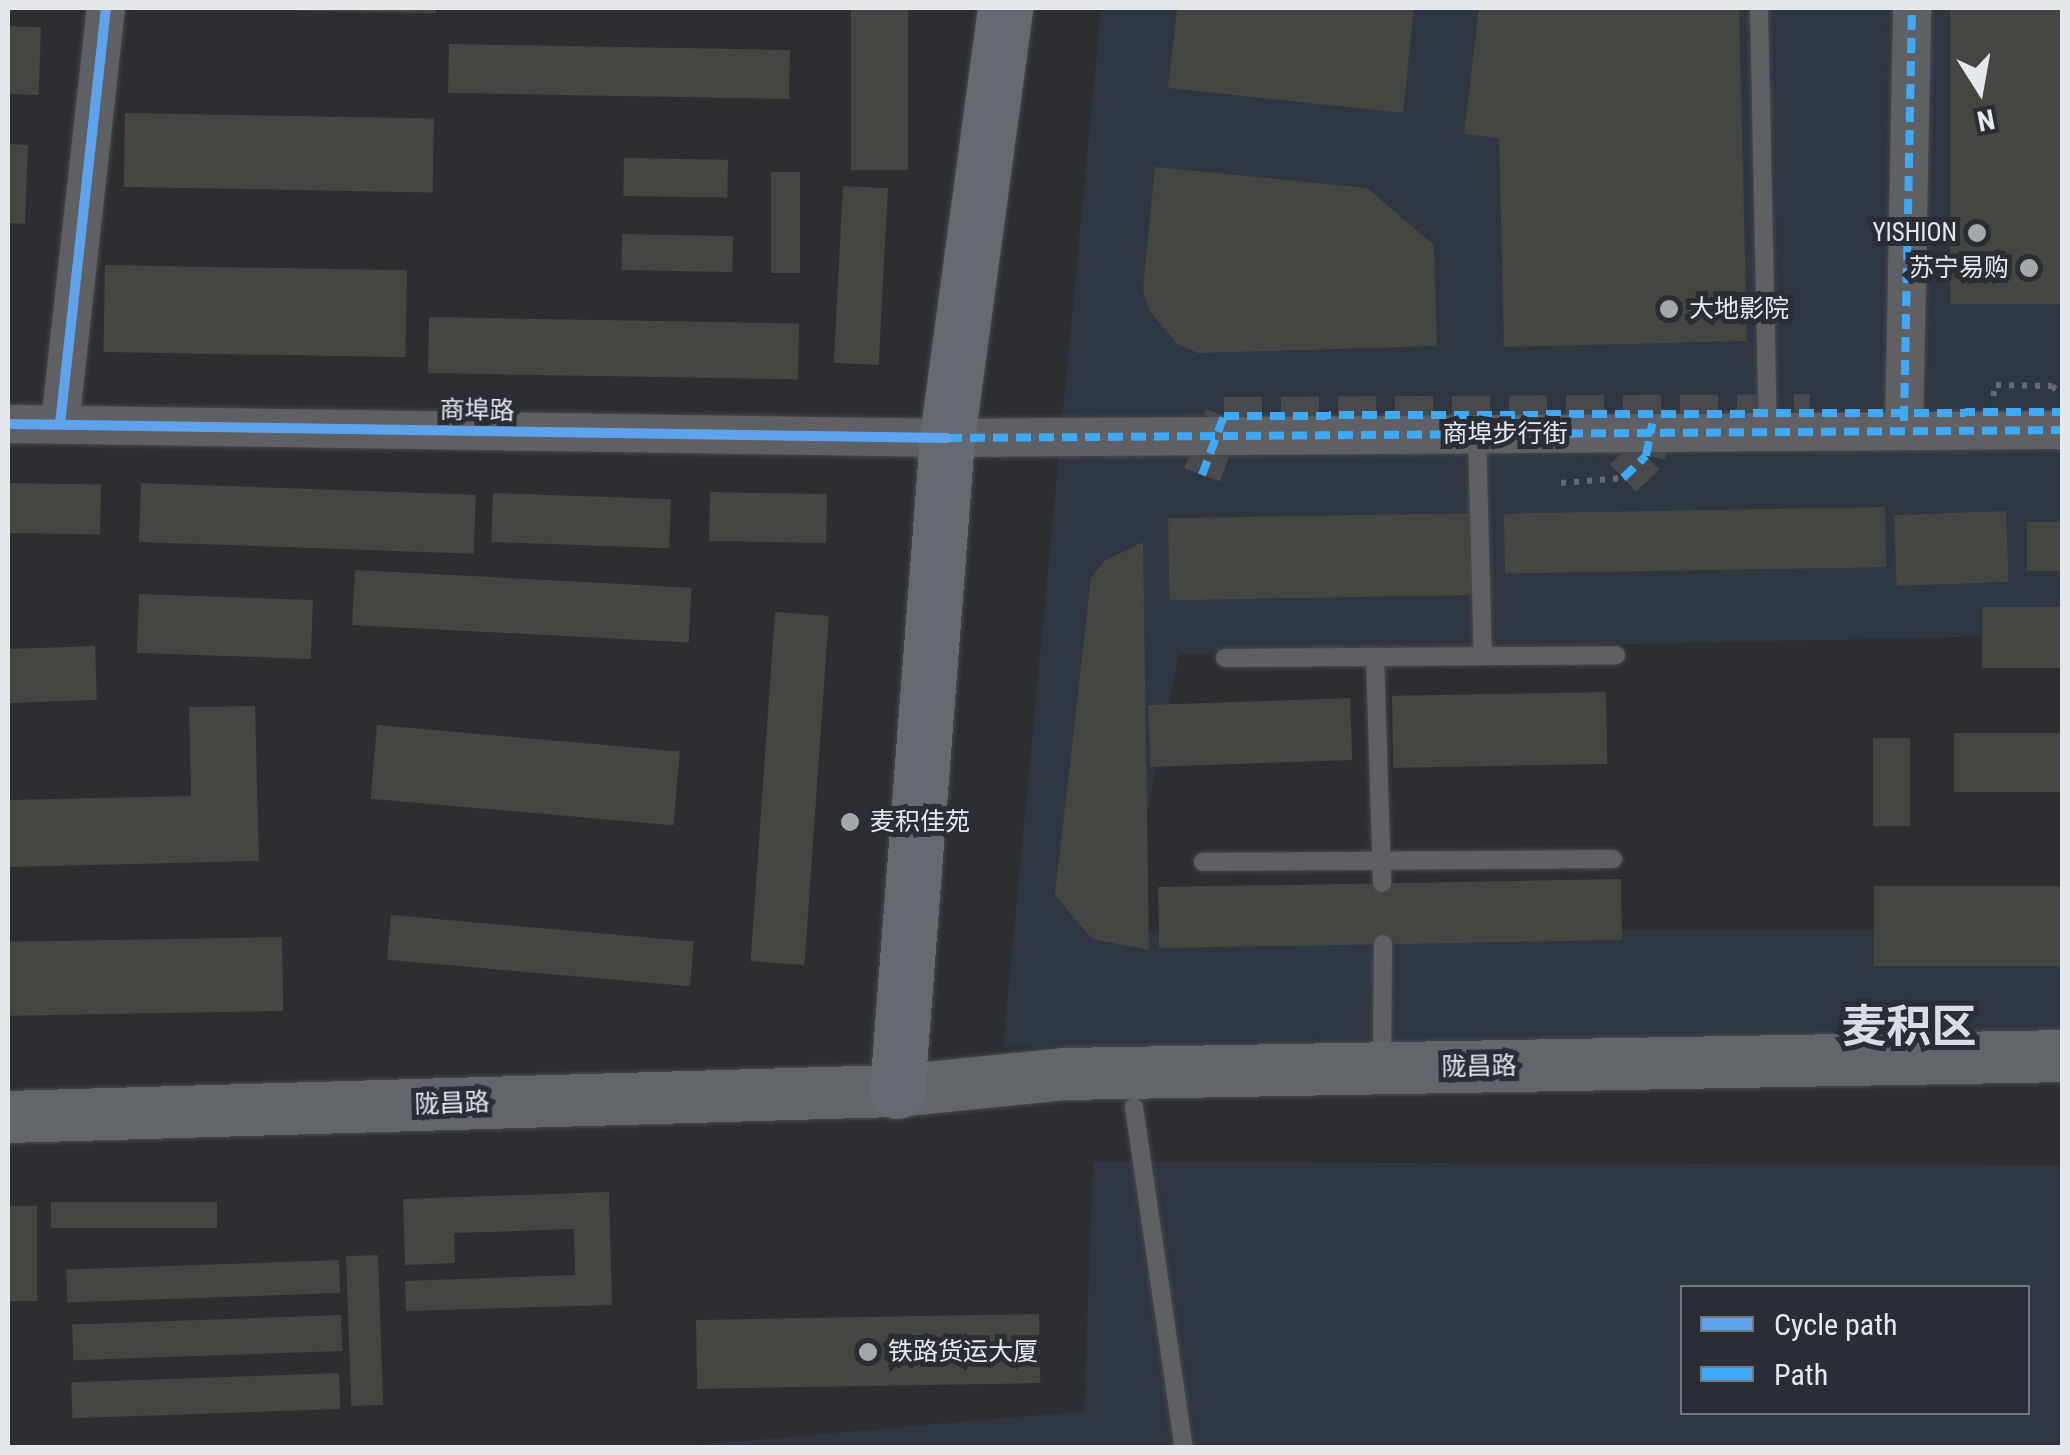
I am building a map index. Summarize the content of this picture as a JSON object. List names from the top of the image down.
{
  "streets": {
    "main road": ["陇昌路"],
    "street": ["商埠路", "商埠步行街"]
  },
  "crossings": [
    ["商埠路", "商埠步行街"]
  ],
  "districts": ["麦积区"],
  "places": [
    "YISHION",
    "苏宁易购",
    "大地影院",
    "麦积佳苑",
    "铁路货运大厦"
  ],
  "legend": ["Cycle path", "Path"],
  "north": "bottom"
}
